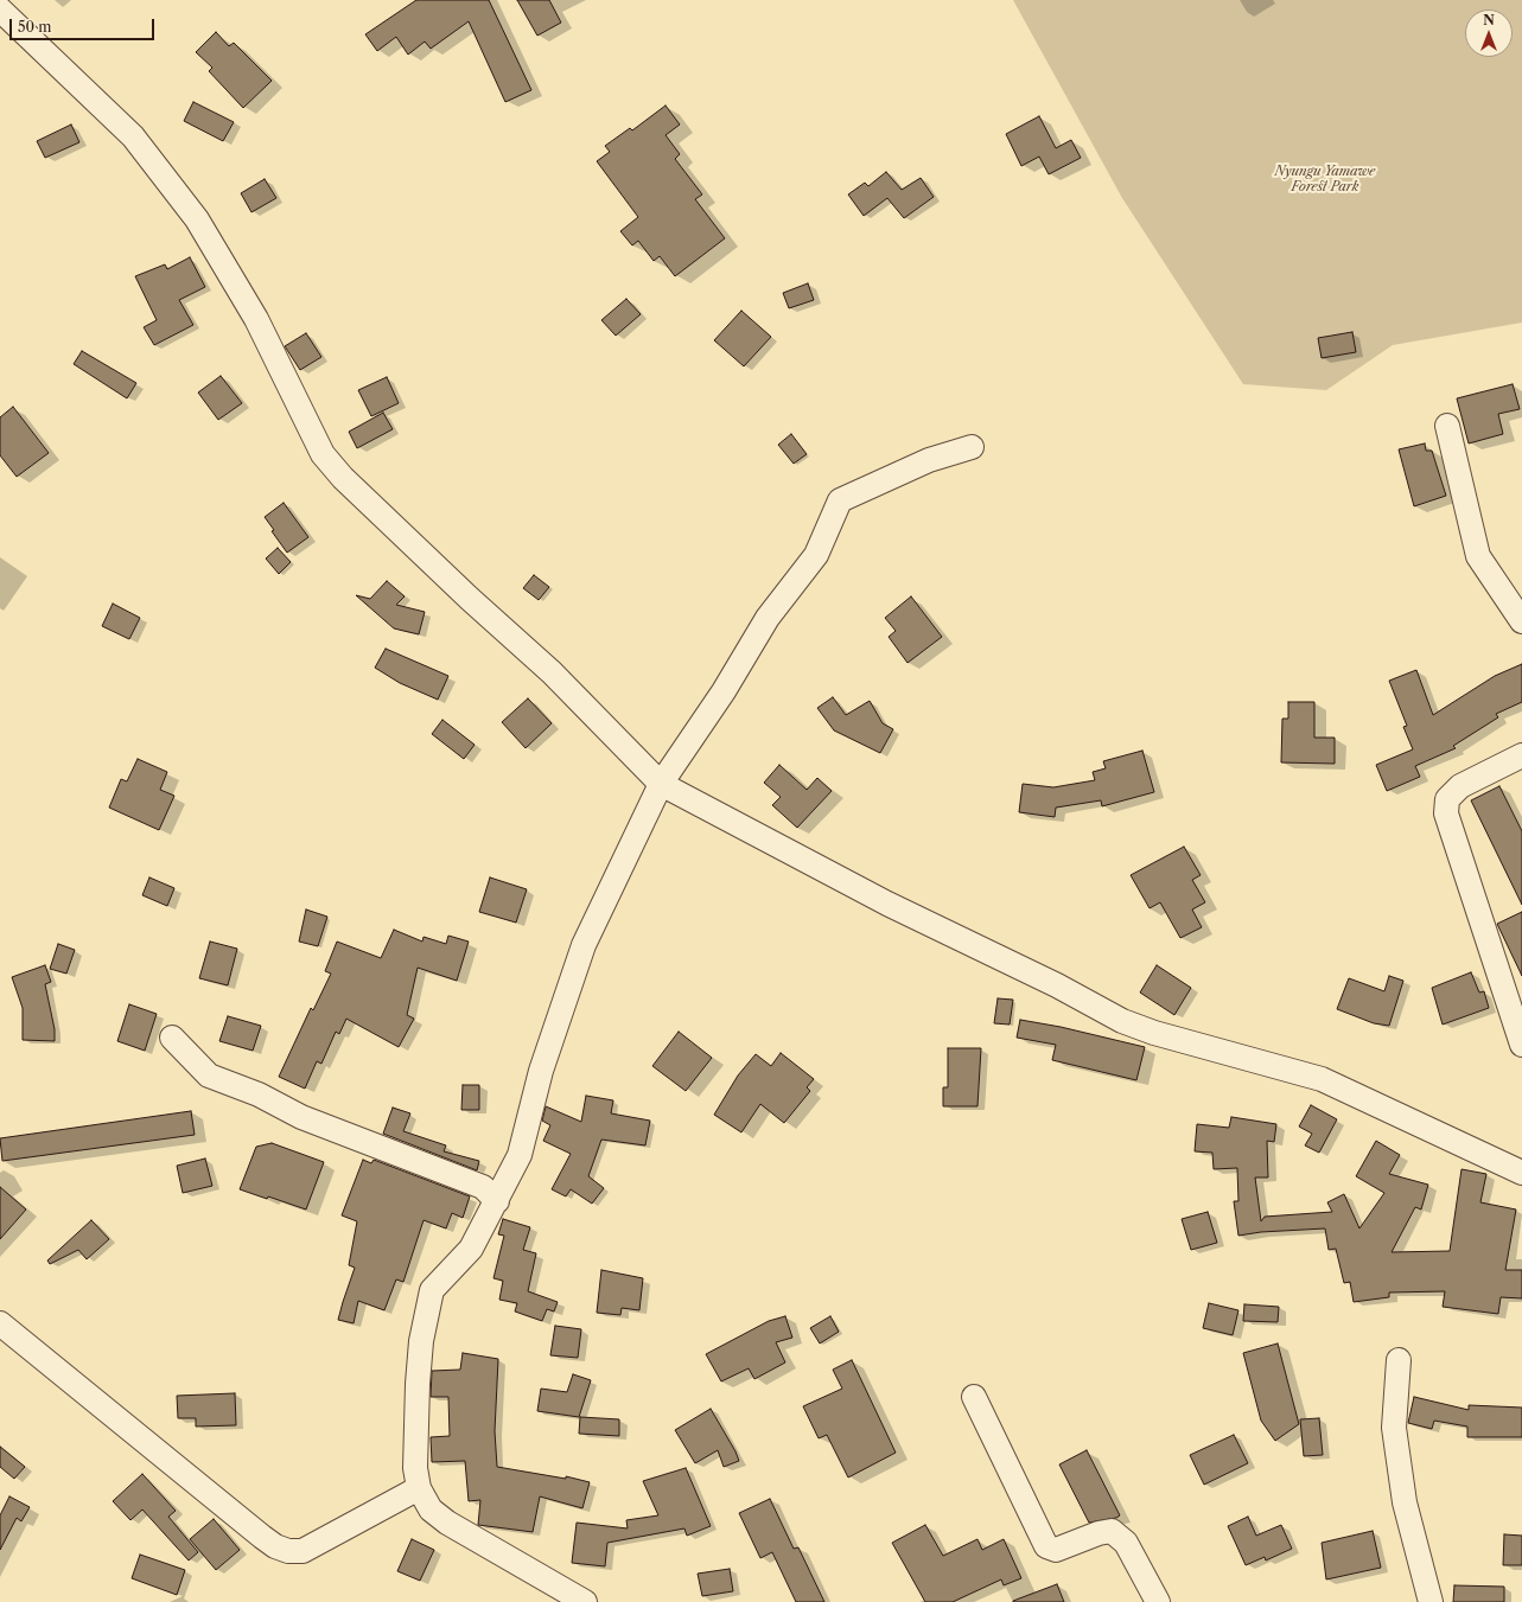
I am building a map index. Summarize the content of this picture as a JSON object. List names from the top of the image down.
{
  "parks": ["Nyungu Yamawe Forest Park"],
  "scale_bar": "50 m",
  "north": "top"
}
